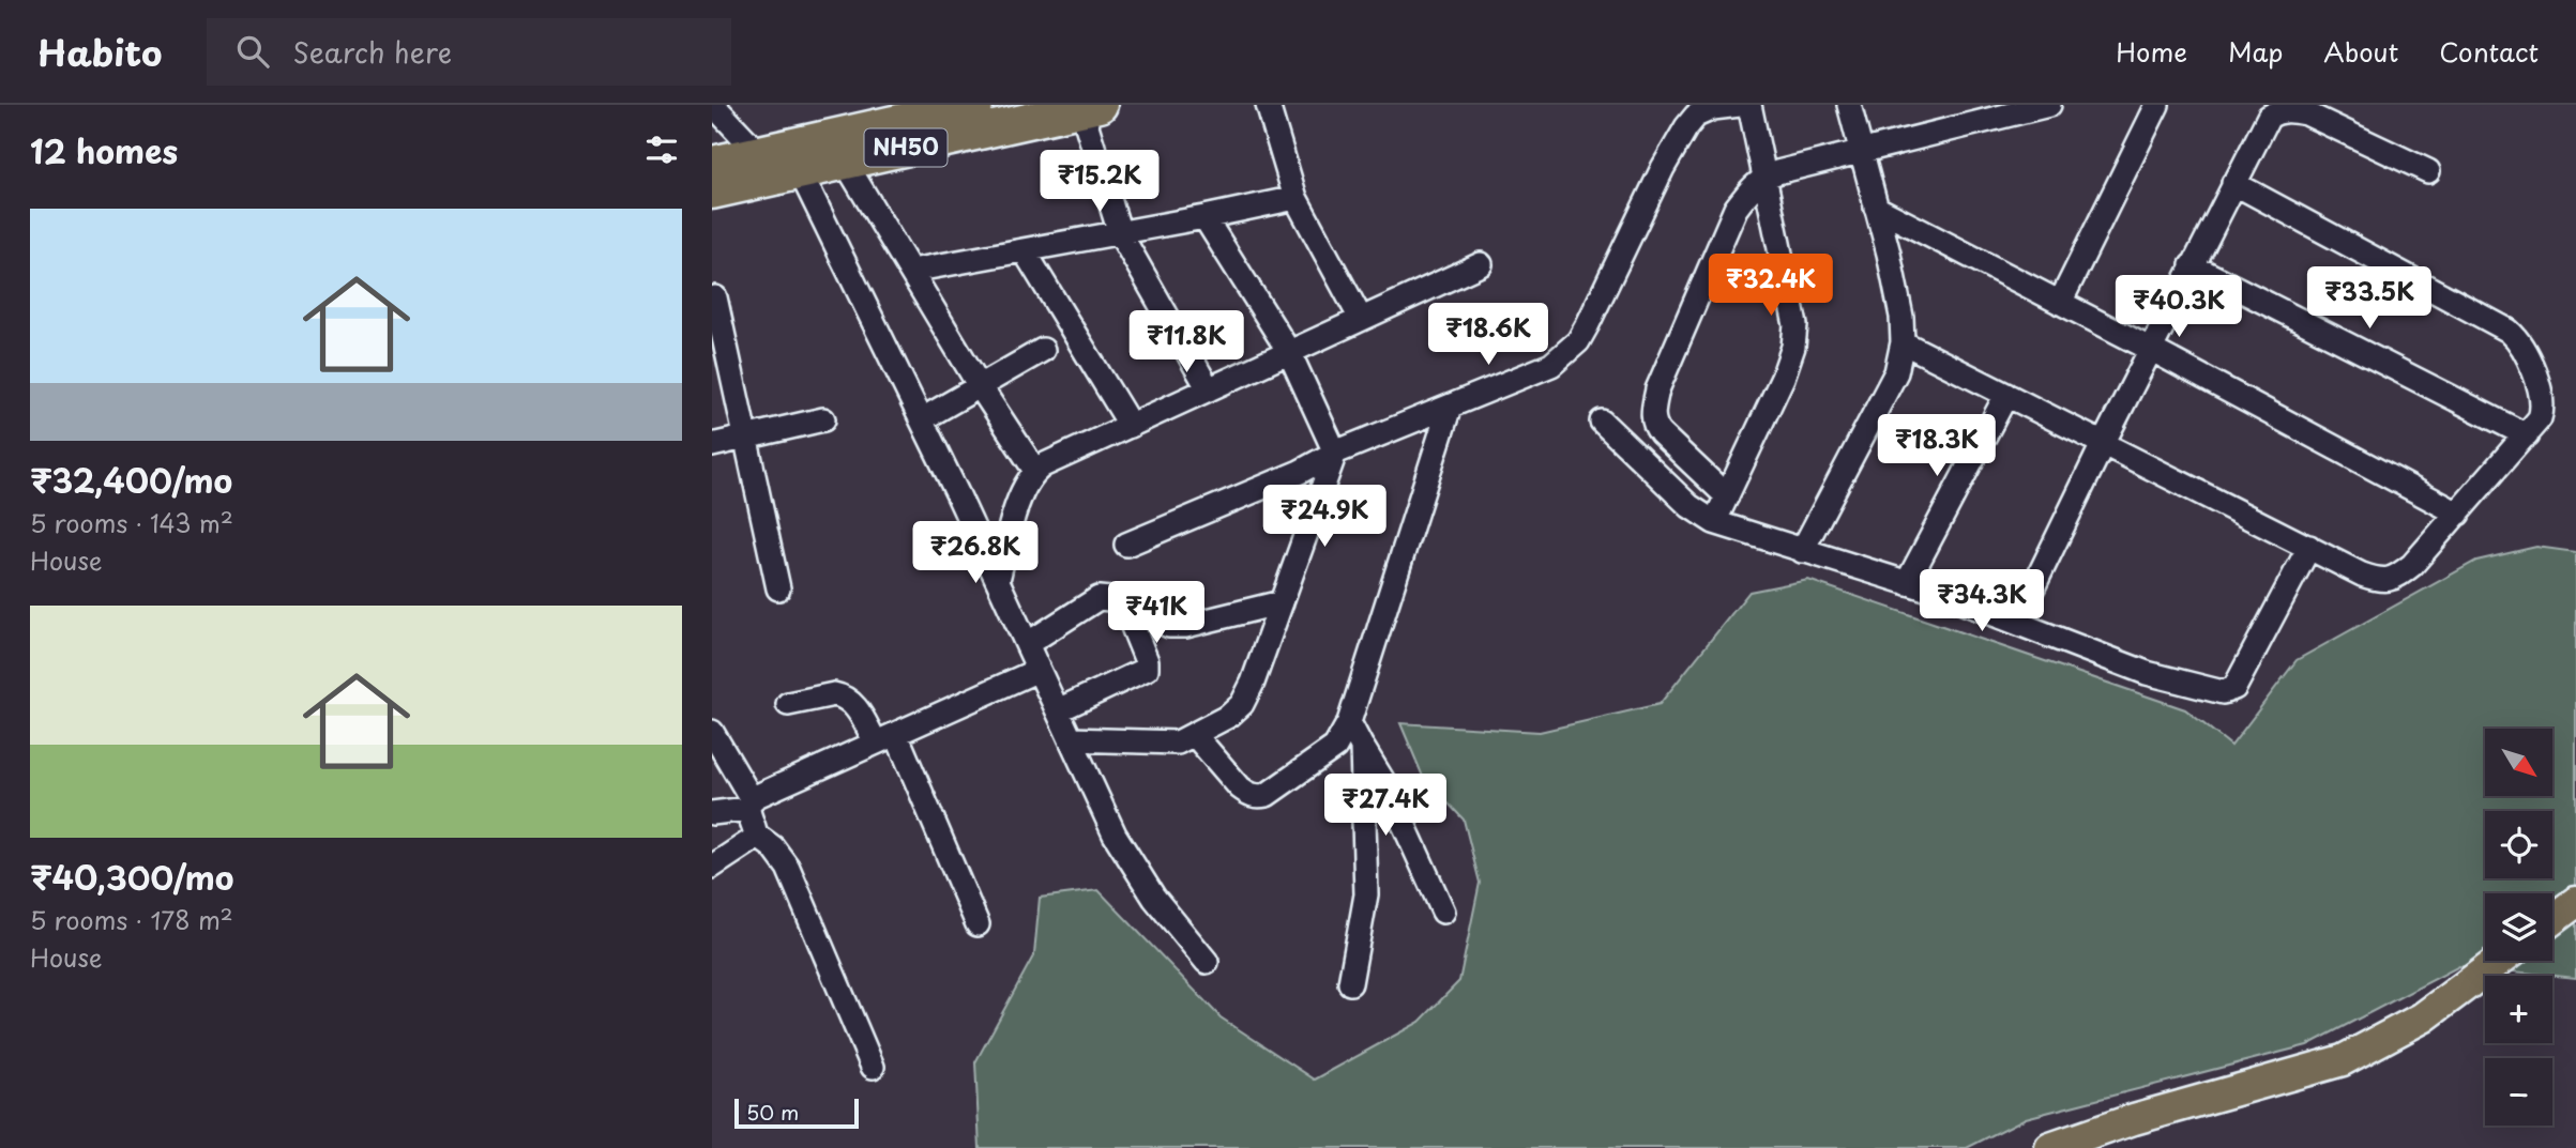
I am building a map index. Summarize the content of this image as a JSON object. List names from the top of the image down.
{
  "streets": {
    "highway": ["NH50"]
  },
  "scale_bar": "50 m",
  "north": "bottom right",
  "page": {
    "header": "Habito",
    "search": "Search here",
    "nav": [
      "Home",
      "Map",
      "About",
      "Contact"
    ],
    "heading": "12 homes",
    "price": [
      "₹15.2K",
      "₹32.4K",
      "₹33.5K",
      "₹40.3K",
      "₹18.6K",
      "₹11.8K",
      "₹18.3K",
      "₹24.9K",
      "₹26.8K",
      "₹34.3K",
      "₹41K",
      "₹27.4K"
    ],
    "list": [
      {
        "name": "₹32,400/mo",
        "note": "5 rooms · 143 m² · House"
      },
      {
        "name": "₹40,300/mo",
        "note": "5 rooms · 178 m² · House"
      }
    ],
    "map_buttons": ["+", "−"],
    "scale": "50 m"
  }
}
